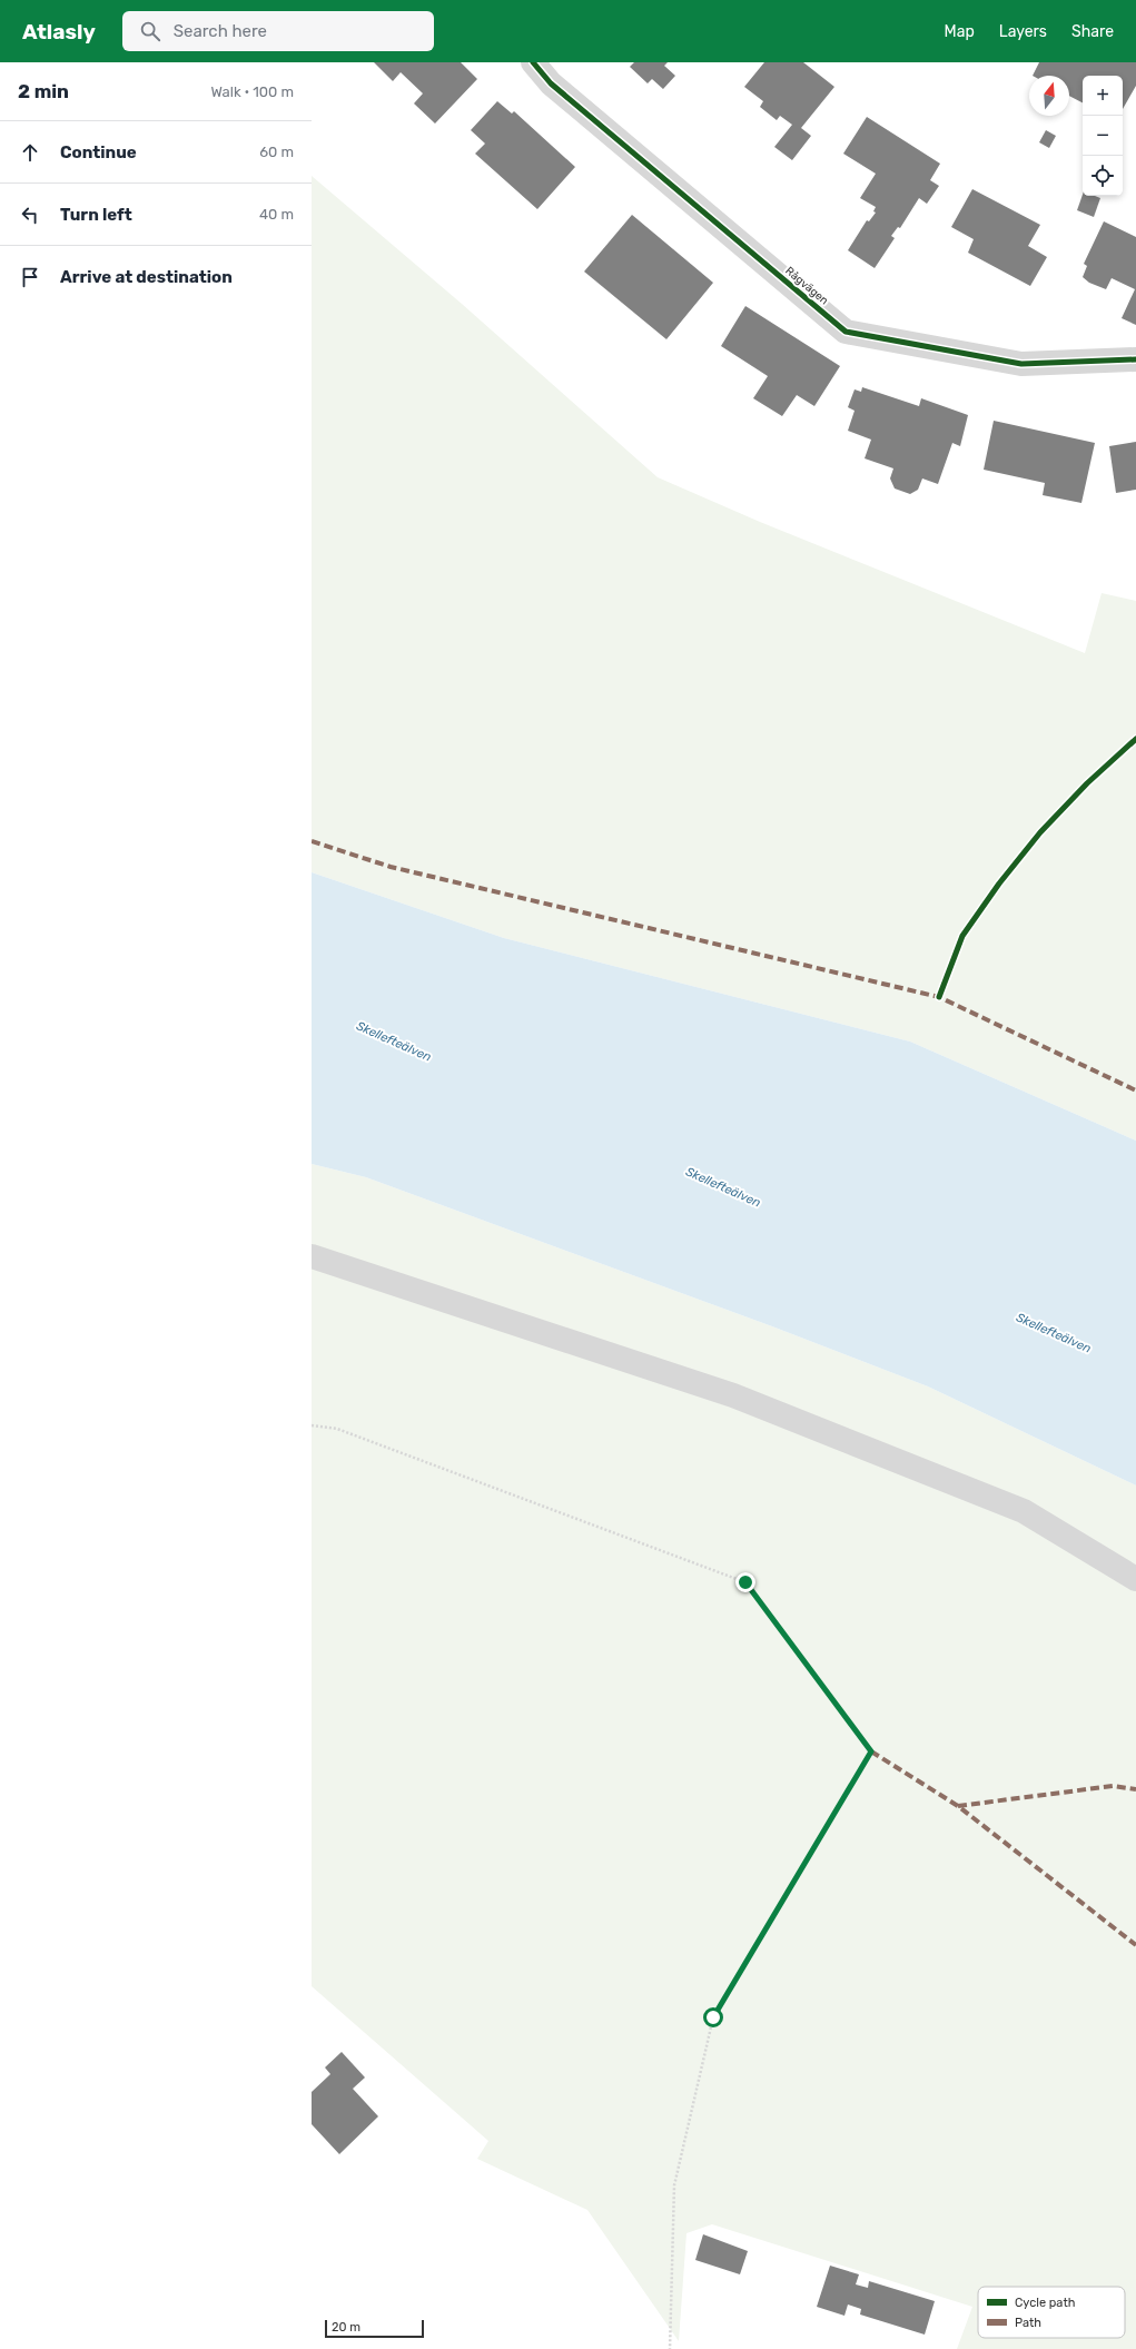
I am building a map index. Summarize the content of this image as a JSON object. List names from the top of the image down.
{
  "streets": {
    "street": ["Rågvägen"]
  },
  "water": ["Skellefteälven"],
  "legend": ["Cycle path", "Path"],
  "scale_bar": "20 m",
  "north": "top",
  "page": {
    "header": "Atlasly",
    "search": "Search here",
    "nav": ["Map", "Layers", "Share"],
    "heading": ["2 min", "Walk · 100 m"],
    "map_buttons": ["+", "−"],
    "list": [
      ["Continue", "60 m"],
      ["Turn left", "40 m"],
      "Arrive at destination"
    ],
    "scale": "20 m"
  }
}
